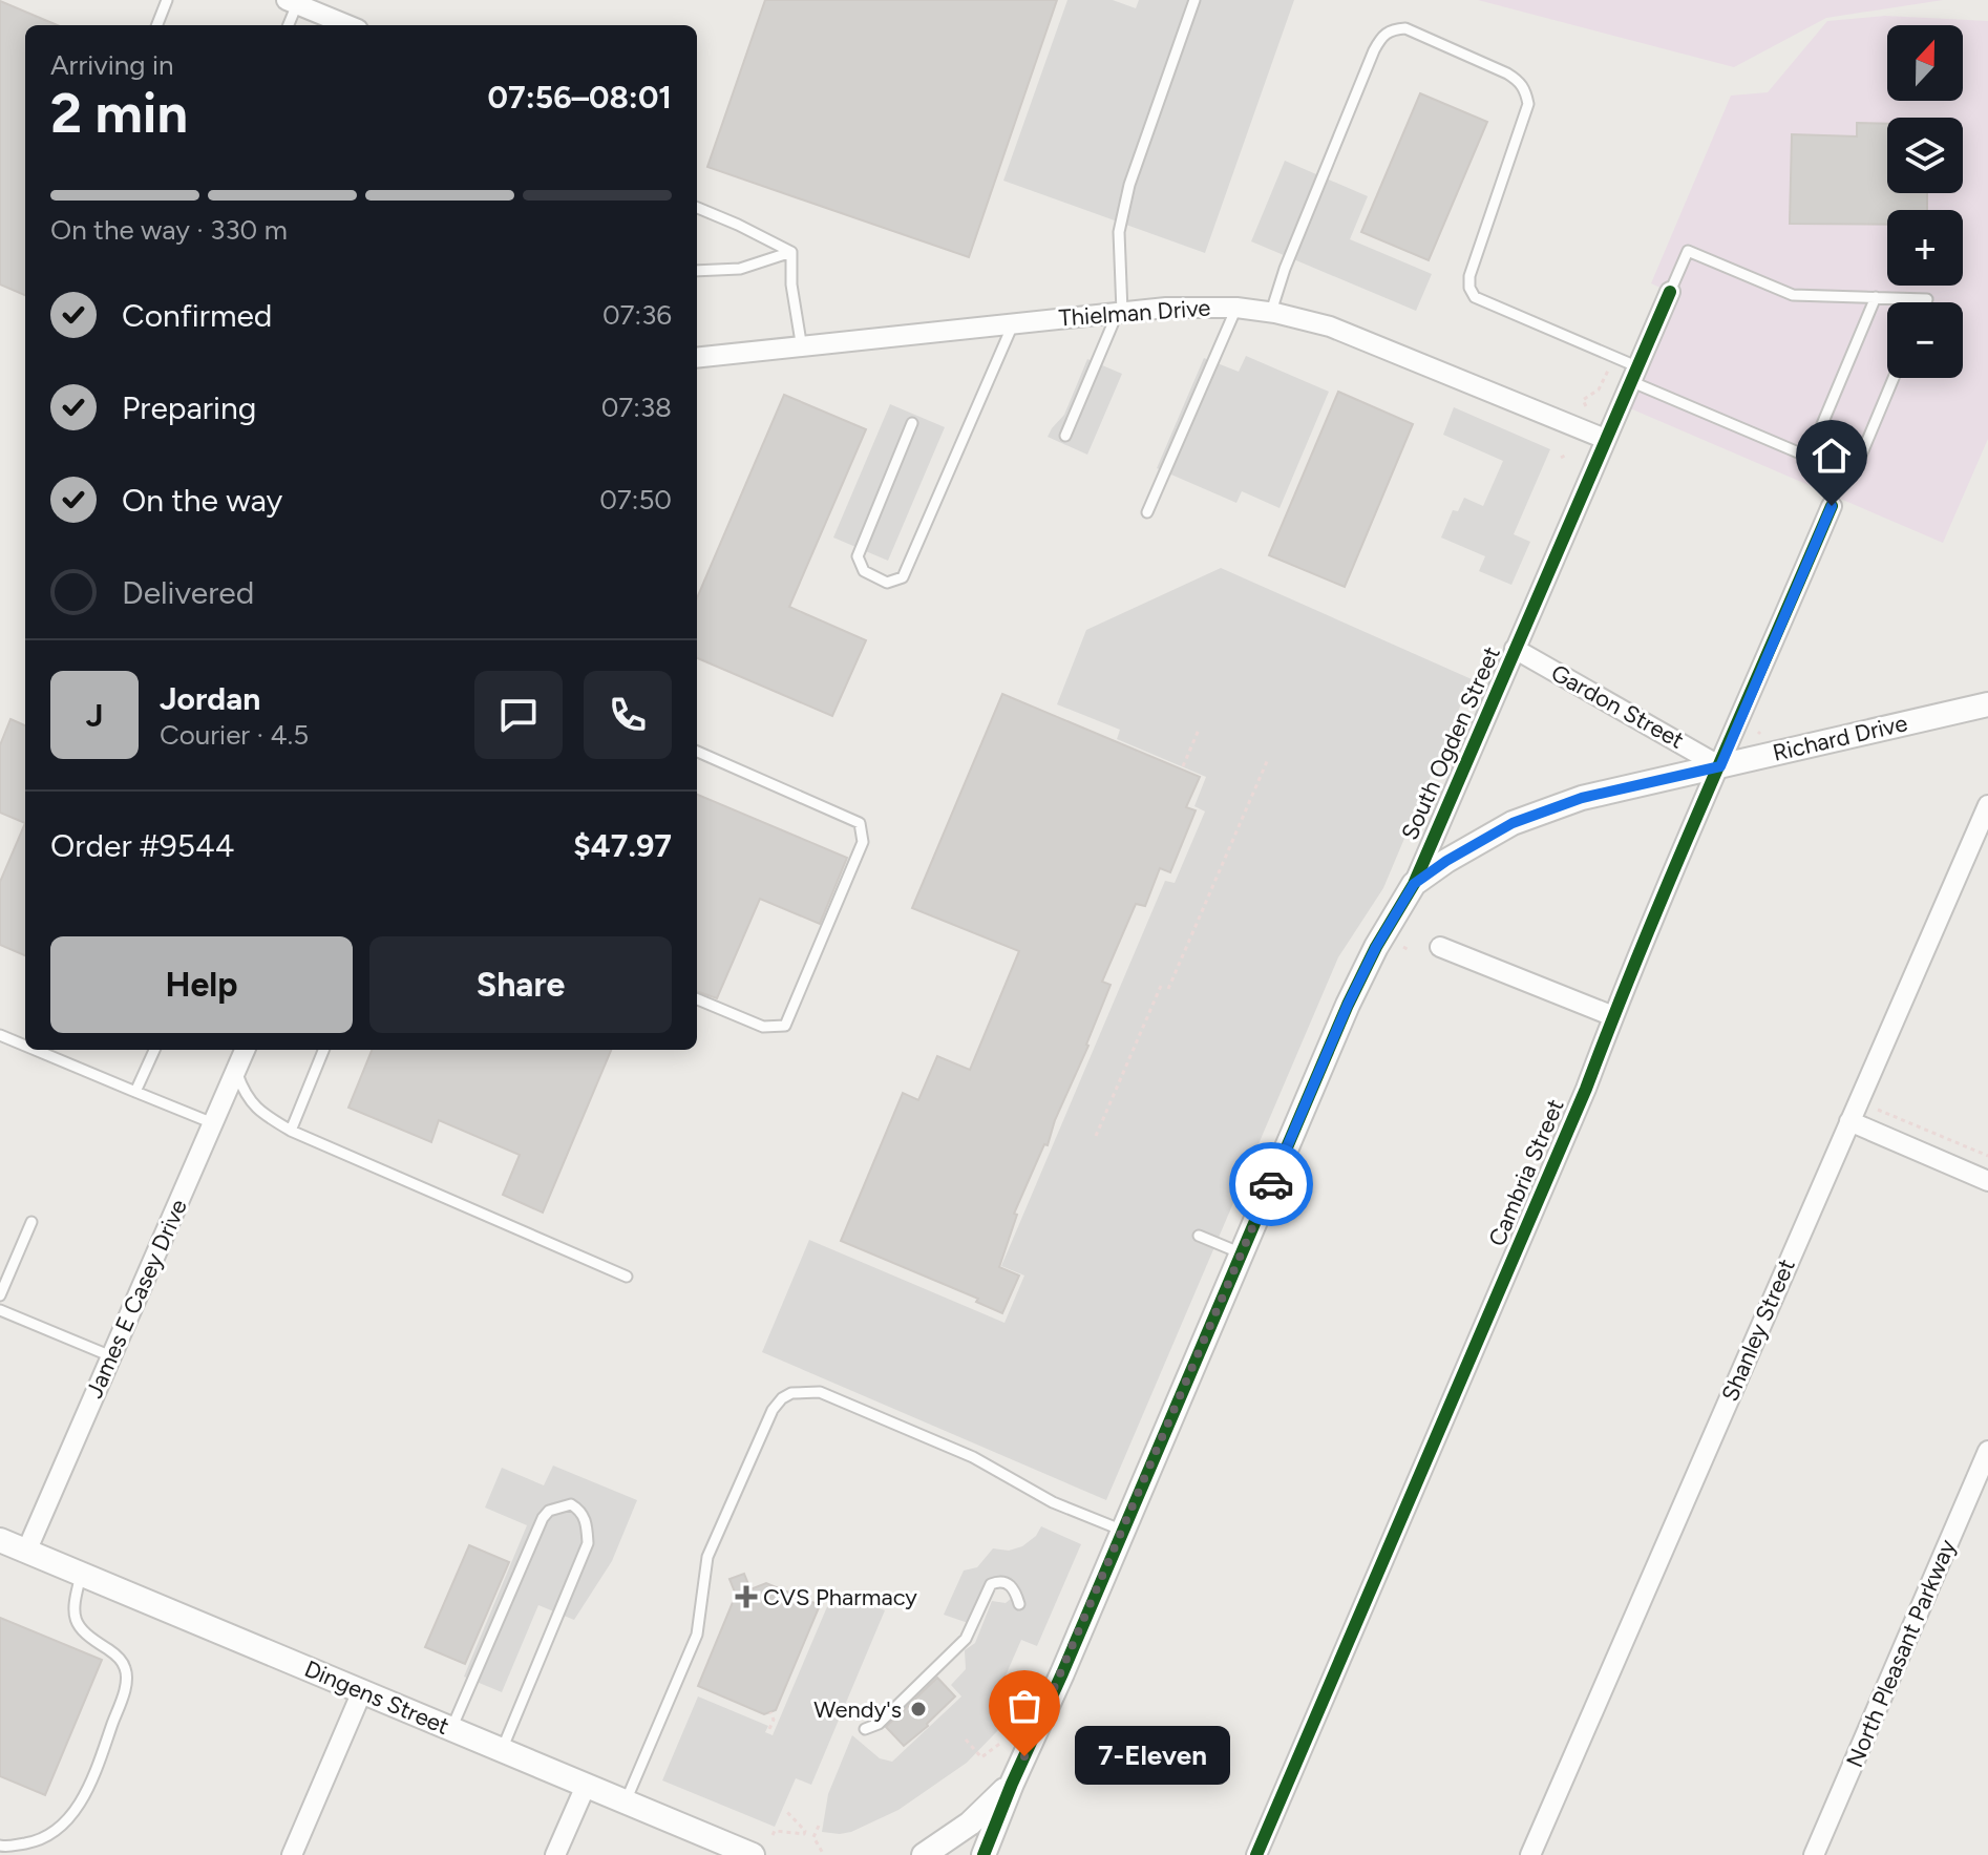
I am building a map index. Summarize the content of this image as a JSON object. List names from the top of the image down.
{
  "streets": {
    "street": [
      "Thielman Drive",
      "Gardon Street",
      "Richard Drive",
      "South Ogden Street",
      "Cambria Street",
      "James E Casey Drive",
      "Shanley Street",
      "North Pleasant Parkway",
      "Dingens Street"
    ]
  },
  "crossings": [
    ["Thielman Drive", "South Ogden Street"],
    ["Gardon Street", "Richard Drive"],
    ["Gardon Street", "South Ogden Street"],
    ["Gardon Street", "Cambria Street"],
    ["Richard Drive", "South Ogden Street"],
    ["Richard Drive", "Cambria Street"],
    ["James E Casey Drive", "Dingens Street"]
  ],
  "places": {
    "health": ["CVS Pharmacy"],
    "other": ["Wendy's", "7-Eleven"]
  },
  "north": "top",
  "page": {
    "map_buttons": ["+", "−"],
    "heading": ["2 min", "Arriving in", "07:56–08:01"],
    "panel": [
      "Jordan",
      "Courier · 4.5",
      "Order #9544",
      "$47.97"
    ],
    "bar": "On the way · 330 m",
    "list": [
      ["Confirmed", "07:36"],
      ["Preparing", "07:38"],
      ["On the way", "07:50"],
      "Delivered"
    ],
    "round": "J",
    "buttons": ["Help", "Share"],
    "bubble": "7-Eleven"
  }
}
